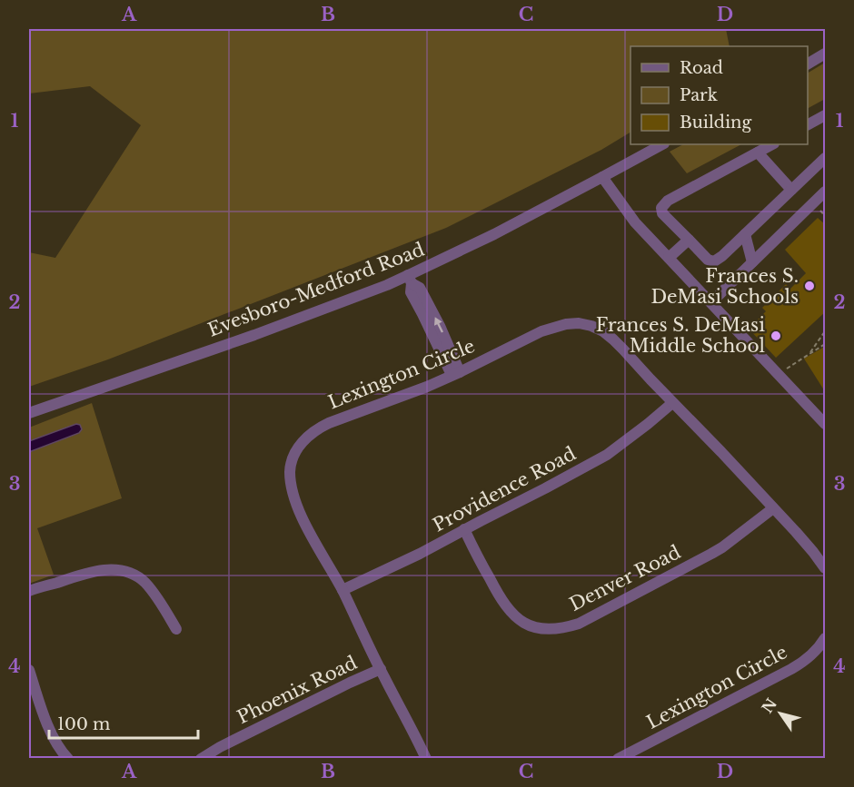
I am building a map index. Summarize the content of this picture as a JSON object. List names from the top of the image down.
{
  "streets": {
    "street": [
      "Evesboro-Medford Road",
      "Lexington Circle",
      "Providence Road",
      "Denver Road",
      "Phoenix Road"
    ]
  },
  "crossings": [
    ["Lexington Circle", "Providence Road"],
    ["Lexington Circle", "Denver Road"],
    ["Lexington Circle", "Phoenix Road"],
    ["Providence Road", "Denver Road"]
  ],
  "places": ["Frances S. DeMasi Schools", "Frances S. DeMasi Middle School"],
  "legend": ["Road", "Park", "Building"],
  "scale_bar": "100 m",
  "north": "top left",
  "grid": {
    "columns": [
      "A",
      "B",
      "C",
      "D"
    ],
    "rows": [
      "1",
      "2",
      "3",
      "4"
    ]
  }
}
